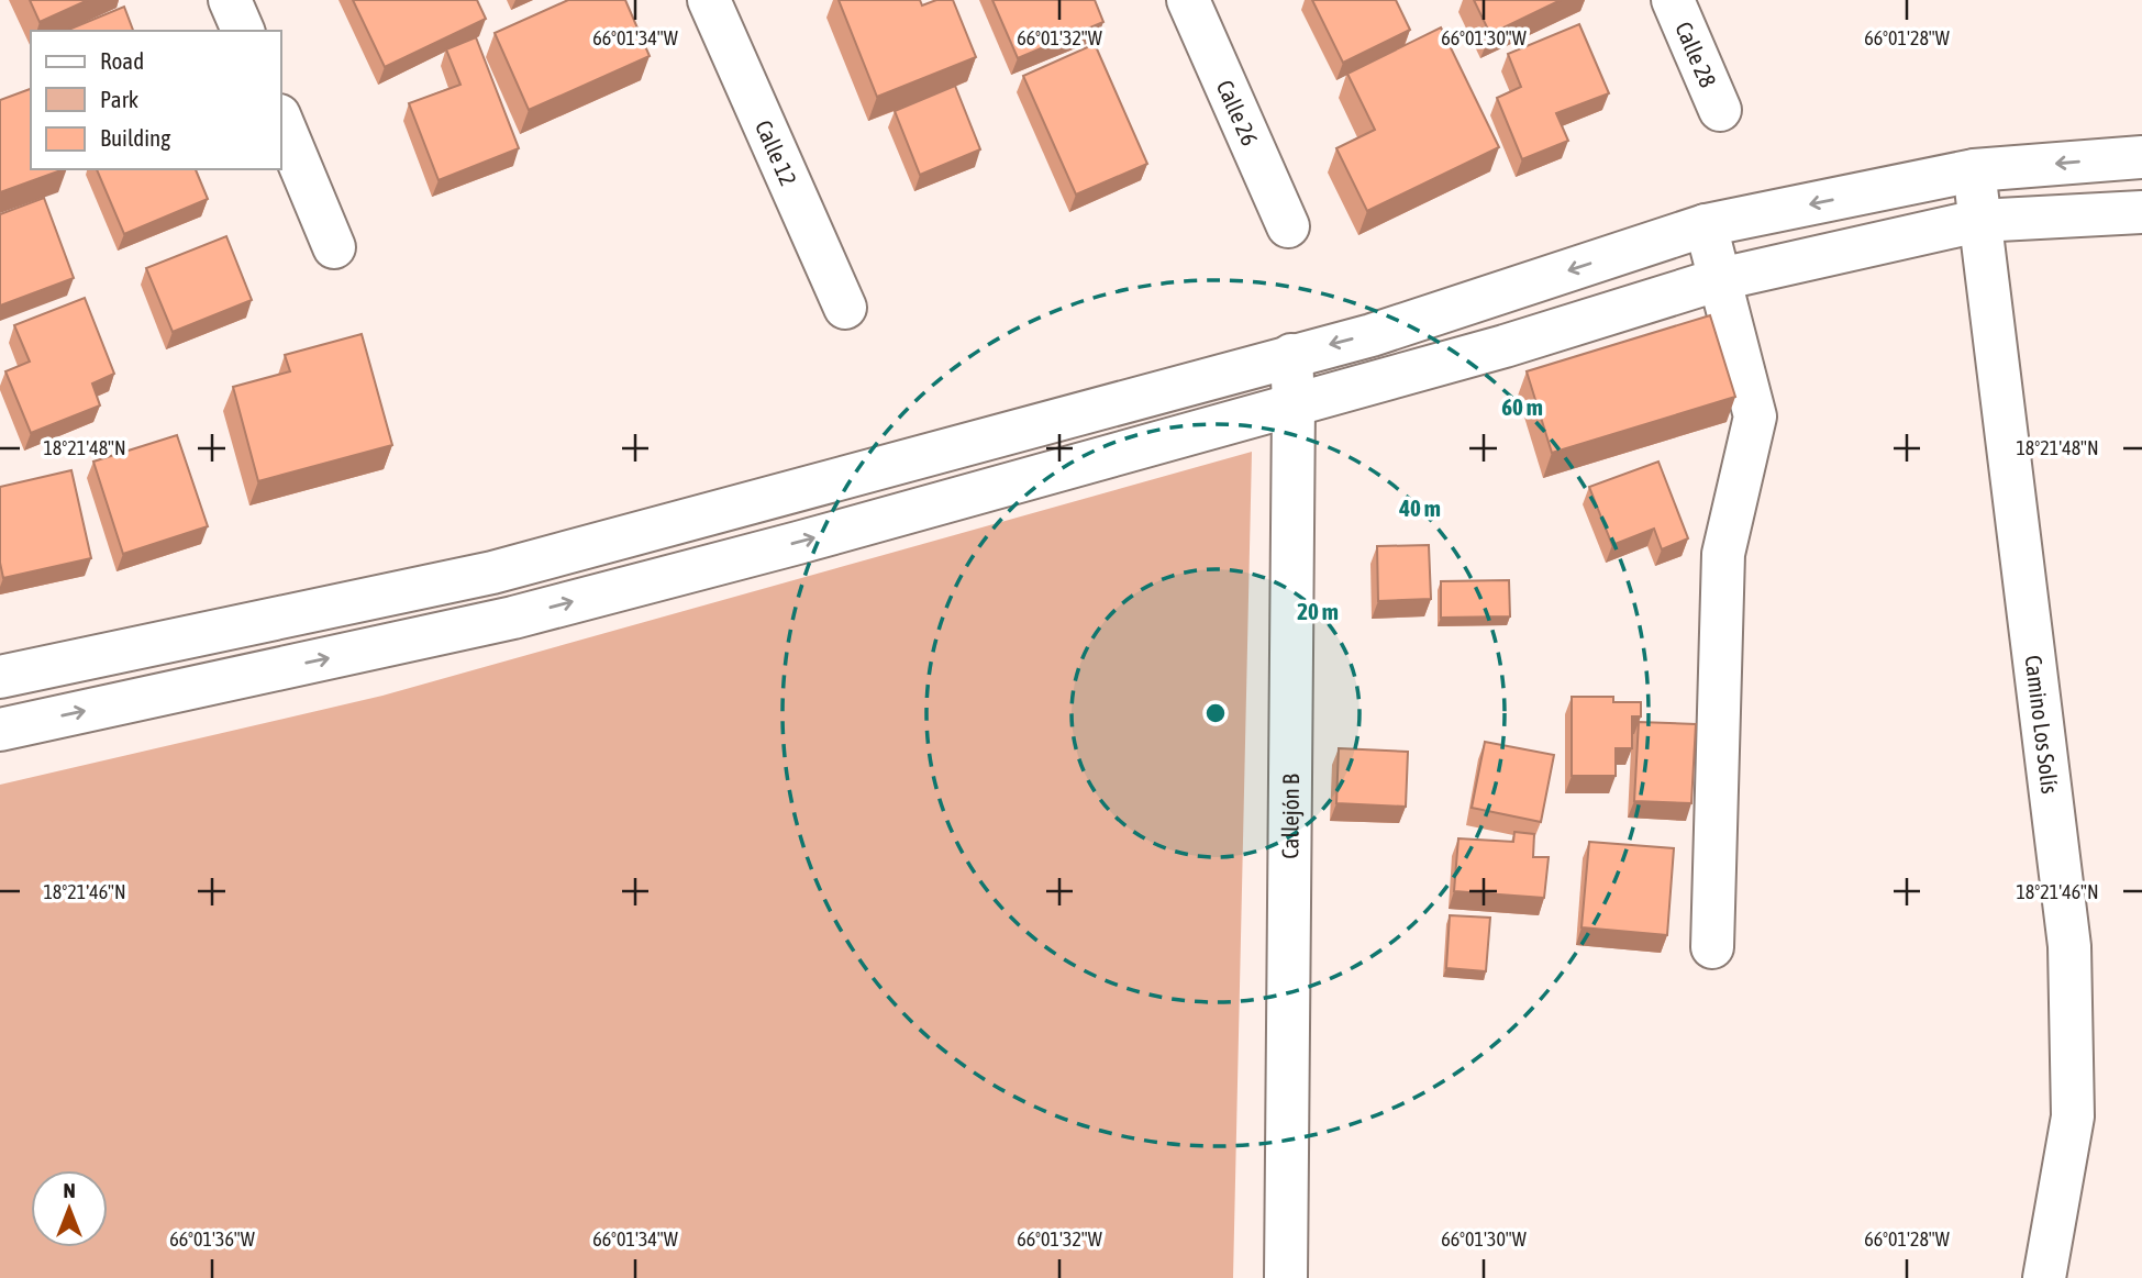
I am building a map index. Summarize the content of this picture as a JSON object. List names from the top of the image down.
{
  "streets": {
    "main road": [
      "Calle 28",
      "Calle 26",
      "Calle 12",
      "Camino Los Solís",
      "Callejón B"
    ]
  },
  "legend": ["Road", "Park", "Building"],
  "north": "top",
  "coordinates": [
    "66°01'34\"W",
    "66°01'32\"W",
    "66°01'30\"W",
    "66°01'28\"W",
    "18°21'48\"N",
    "18°21'46\"N",
    "66°01'36\"W"
  ],
  "rings": ["60 m", "40 m", "20 m"]
}
